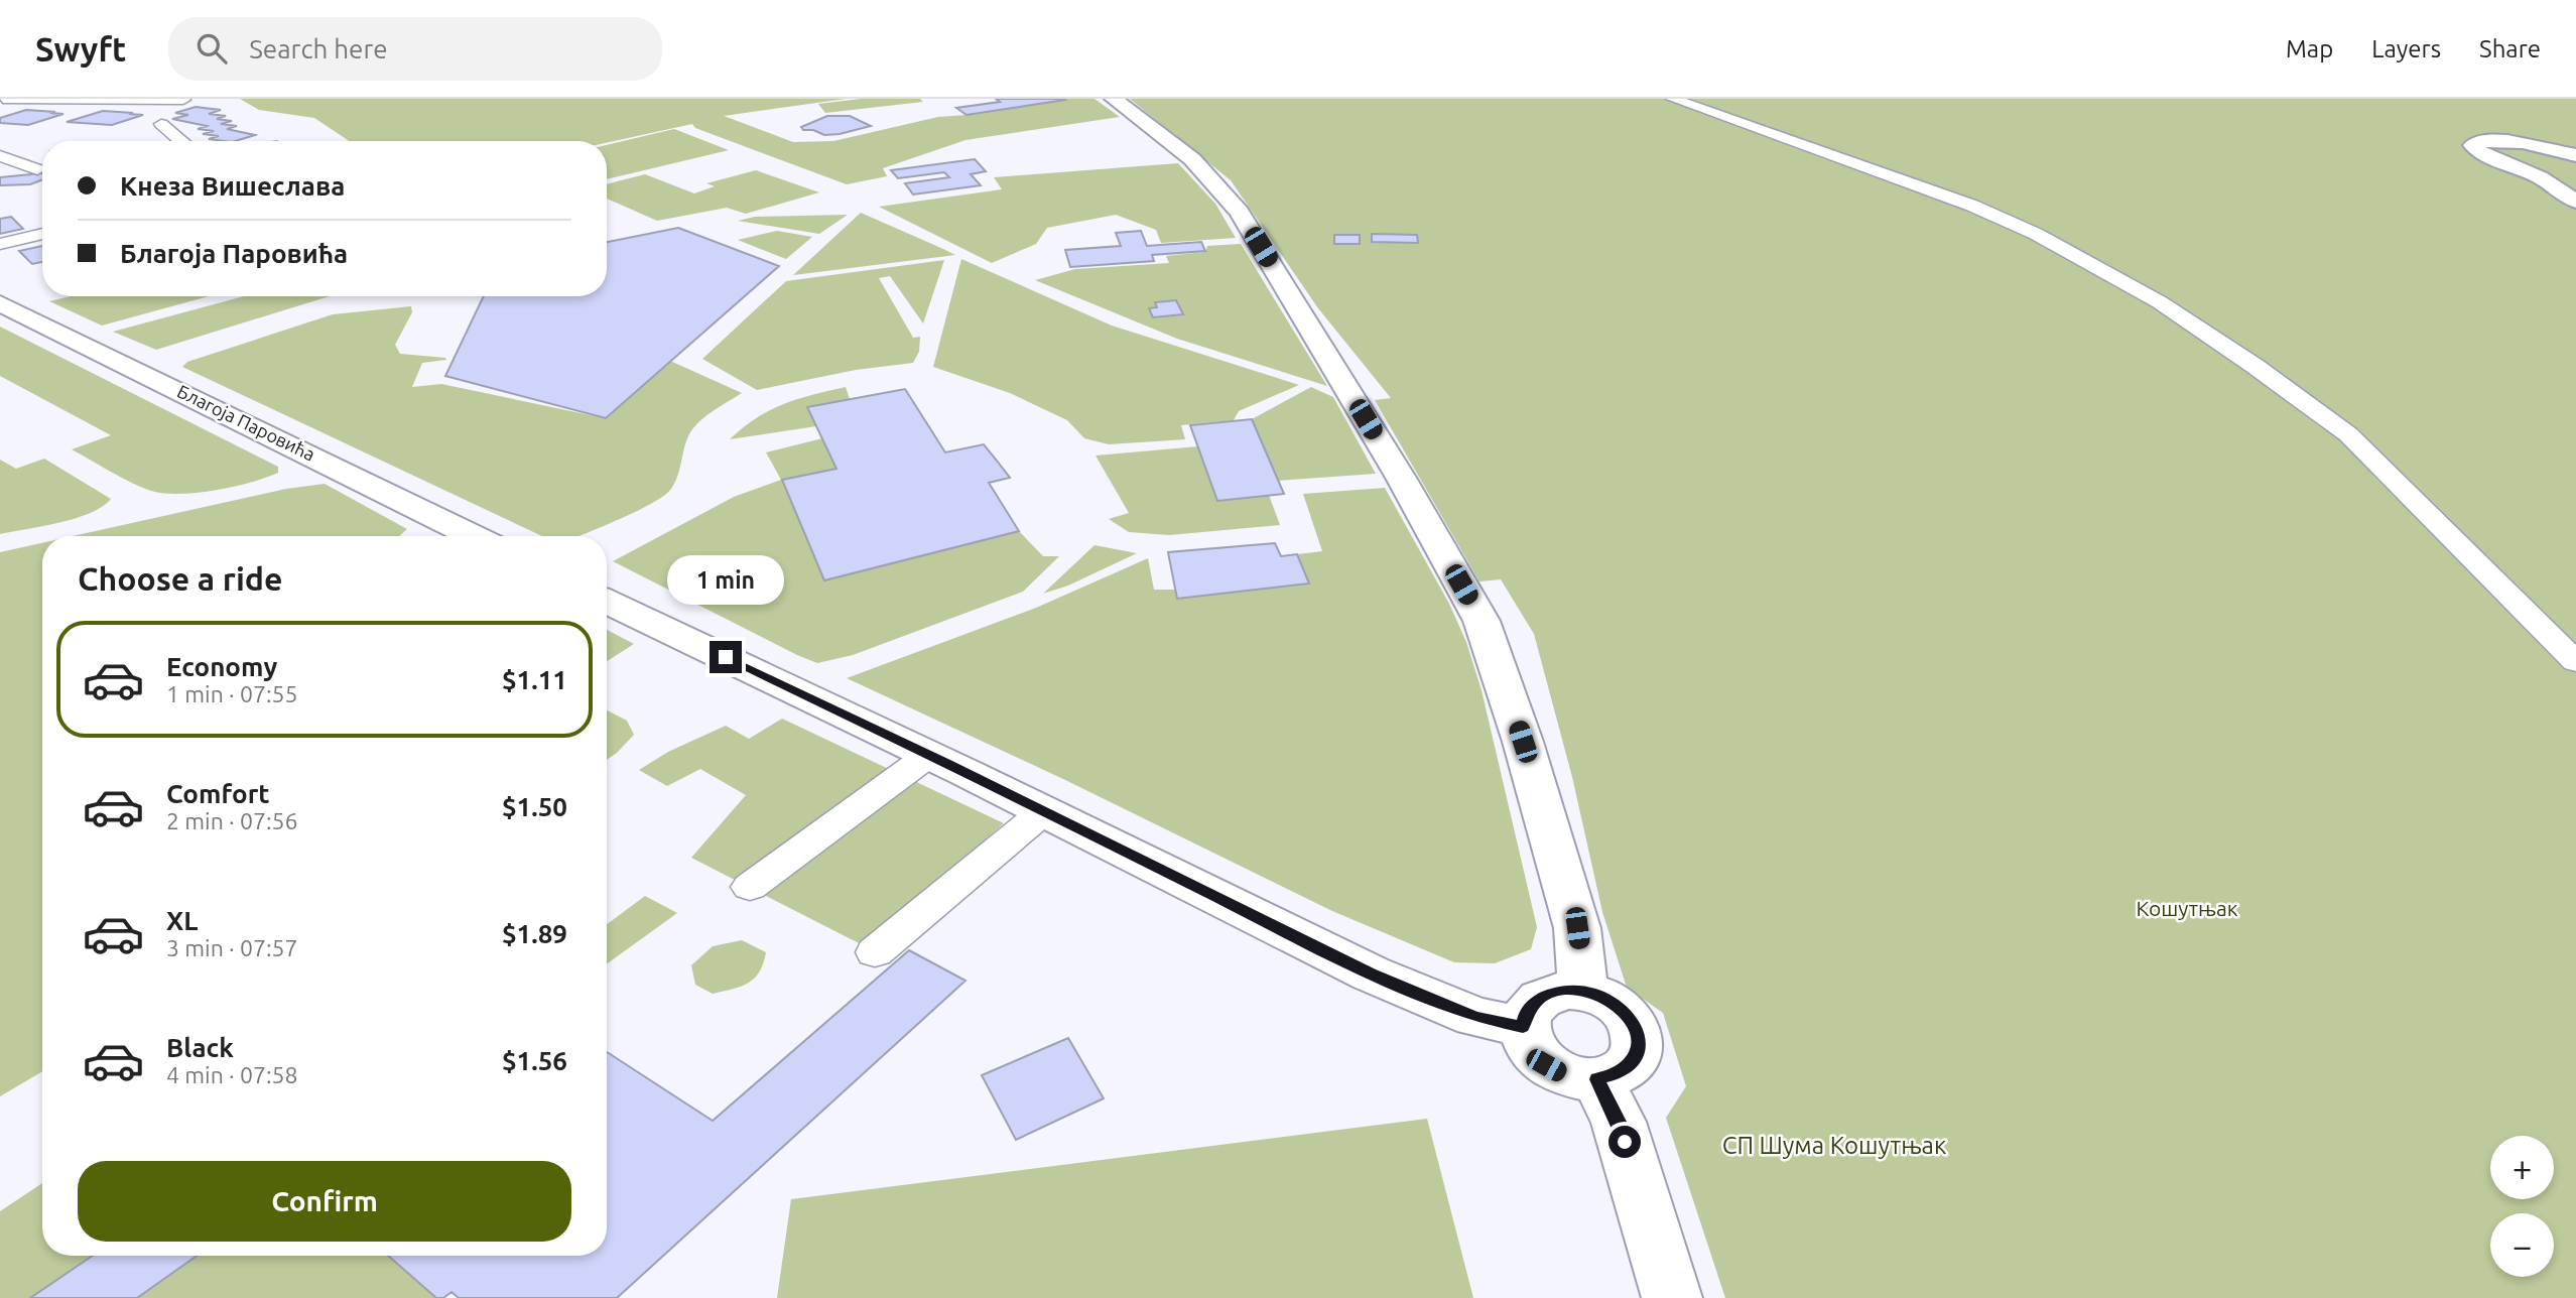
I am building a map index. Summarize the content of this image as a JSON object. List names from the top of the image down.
{
  "streets": {
    "street": ["Благоја Паровића"]
  },
  "parks": ["Кошутњак", "СП Шума Кошутњак"],
  "page": {
    "header": "Swyft",
    "search": "Search here",
    "nav": ["Map", "Layers", "Share"],
    "banner": ["Кнеза Вишеслава", "Благоја Паровића"],
    "heading": "Choose a ride",
    "bubble": "1 min",
    "list": [
      {
        "name": "Economy",
        "note": "1 min · 07:55",
        "value": "$1.11"
      },
      {
        "name": "Comfort",
        "note": "2 min · 07:56",
        "value": "$1.50"
      },
      {
        "name": "XL",
        "note": "3 min · 07:57",
        "value": "$1.89"
      },
      {
        "name": "Black",
        "note": "4 min · 07:58",
        "value": "$1.56"
      }
    ],
    "map_buttons": ["+", "−"],
    "buttons": "Confirm"
  }
}
